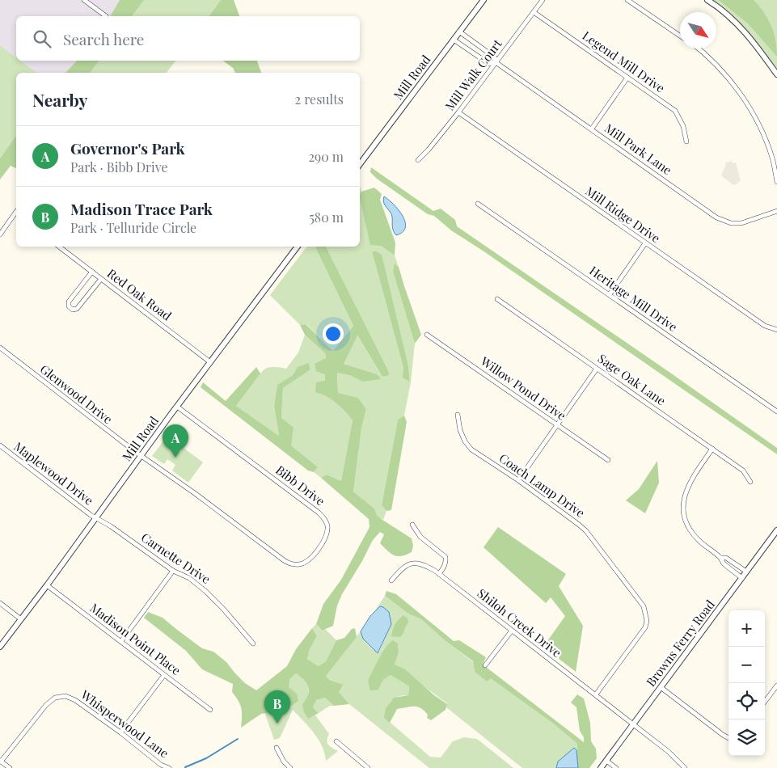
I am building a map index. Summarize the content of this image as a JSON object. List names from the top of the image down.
{
  "streets": {
    "street": [
      "Legend Mill Drive",
      "Mill Walk Court",
      "Mill Road",
      "Mill Park Lane",
      "Mill Ridge Drive",
      "Red Oak Road",
      "Heritage Mill Drive",
      "Sage Oak Lane",
      "Willow Pond Drive",
      "Glenwood Drive",
      "Maplewood Drive",
      "Bibb Drive",
      "Coach Lamp Drive",
      "Carnette Drive",
      "Shiloh Creek Drive",
      "Madison Point Place",
      "Browns Ferry Road",
      "Whisperwood Lane"
    ]
  },
  "crossings": [
    ["Legend Mill Drive", "Mill Walk Court"],
    ["Mill Walk Court", "Mill Park Lane"],
    ["Mill Walk Court", "Mill Ridge Drive"],
    ["Mill Road", "Mill Park Lane"],
    ["Mill Road", "Red Oak Road"],
    ["Mill Road", "Glenwood Drive"],
    ["Mill Road", "Maplewood Drive"],
    ["Mill Road", "Bibb Drive"],
    ["Mill Road", "Carnette Drive"],
    ["Mill Road", "Madison Point Place"],
    ["Glenwood Drive", "Bibb Drive"],
    ["Maplewood Drive", "Carnette Drive"],
    ["Coach Lamp Drive", "Shiloh Creek Drive"],
    ["Shiloh Creek Drive", "Browns Ferry Road"]
  ],
  "north": "bottom right",
  "page": {
    "search": "Search here",
    "heading": ["Nearby", "2 results"],
    "list": [
      {
        "mark": "A",
        "name": "Governor's Park",
        "note": "Park · Bibb Drive",
        "value": "290 m"
      },
      {
        "mark": "B",
        "name": "Madison Trace Park",
        "note": "Park · Telluride Circle",
        "value": "580 m"
      }
    ],
    "pins": ["A", "B"],
    "map_buttons": ["+", "−"]
  }
}
